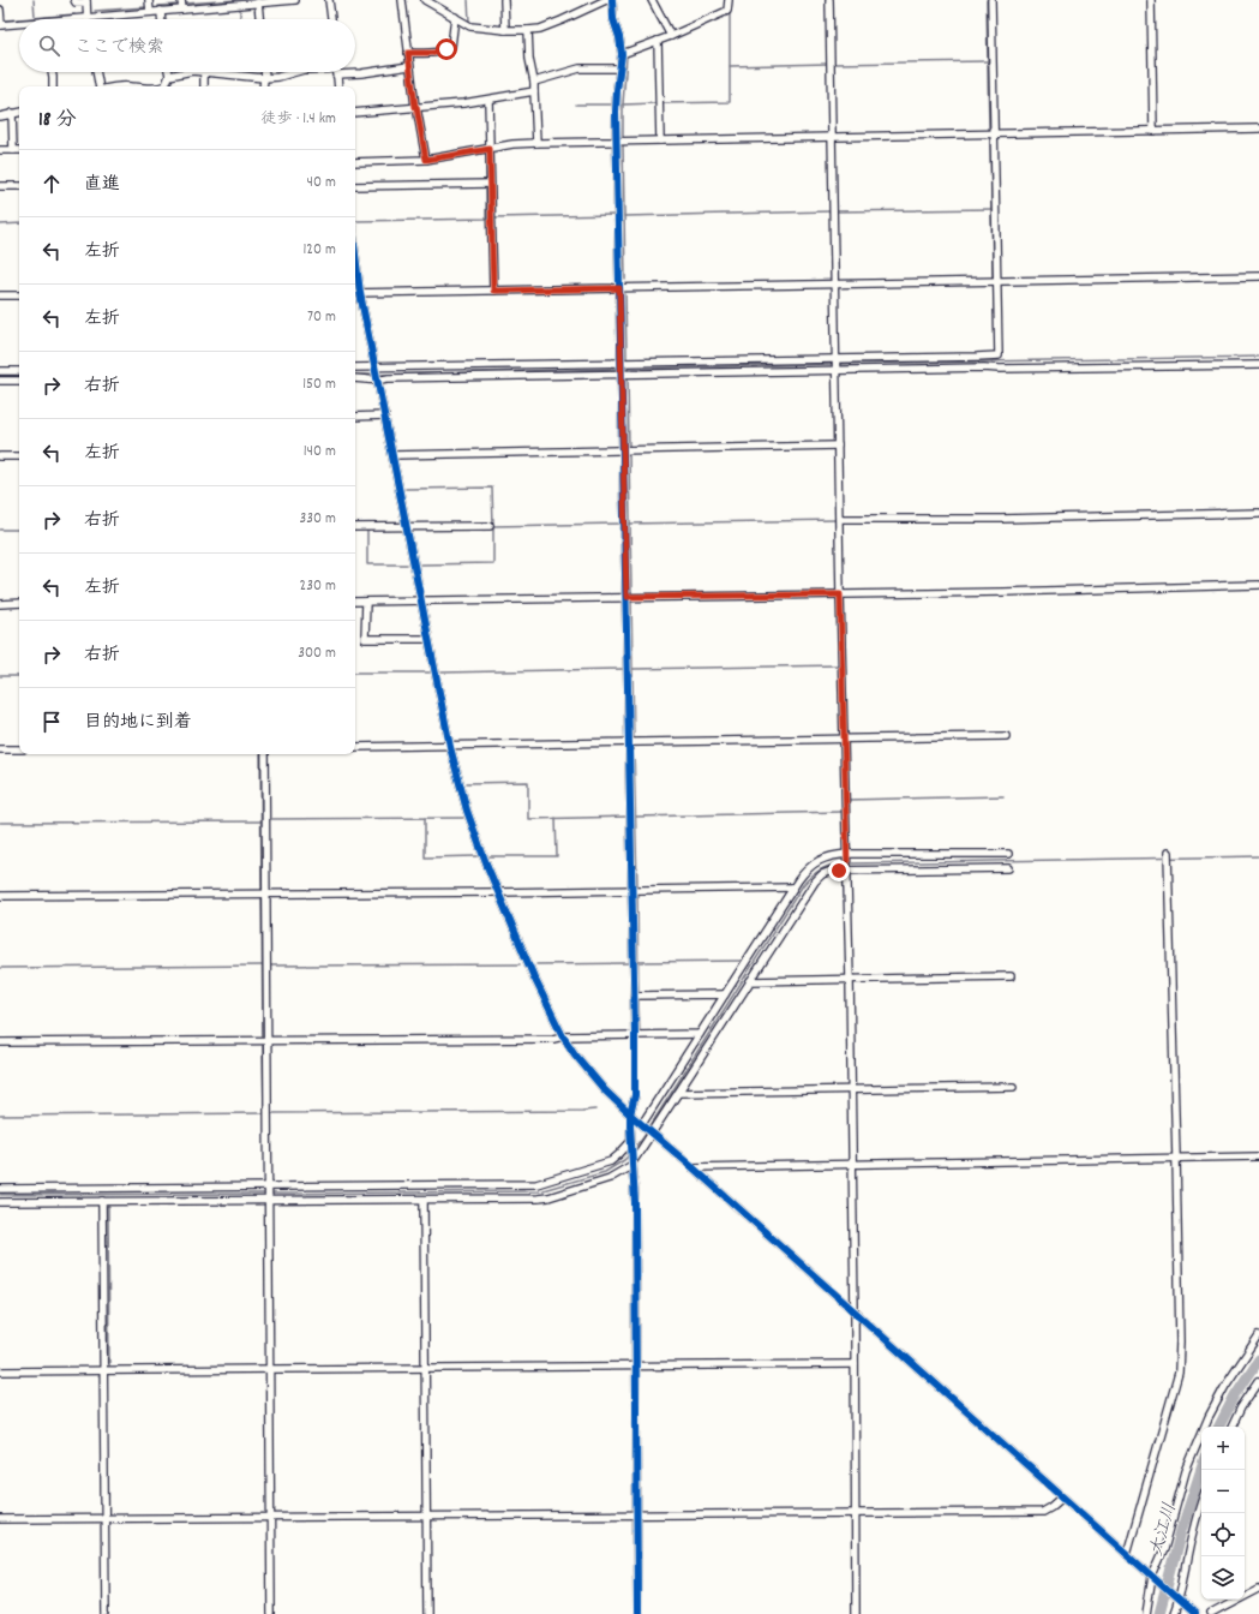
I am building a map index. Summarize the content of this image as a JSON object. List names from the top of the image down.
{
  "water": ["大江川"],
  "page": {
    "search": "ここで検索",
    "heading": ["18 分", "徒歩 · 1.4 km"],
    "list": [
      ["直進", "40 m"],
      ["左折", "120 m"],
      ["左折", "70 m"],
      ["右折", "150 m"],
      ["左折", "140 m"],
      ["右折", "330 m"],
      ["左折", "230 m"],
      ["右折", "300 m"],
      "目的地に到着"
    ],
    "map_buttons": ["+", "−"]
  }
}
